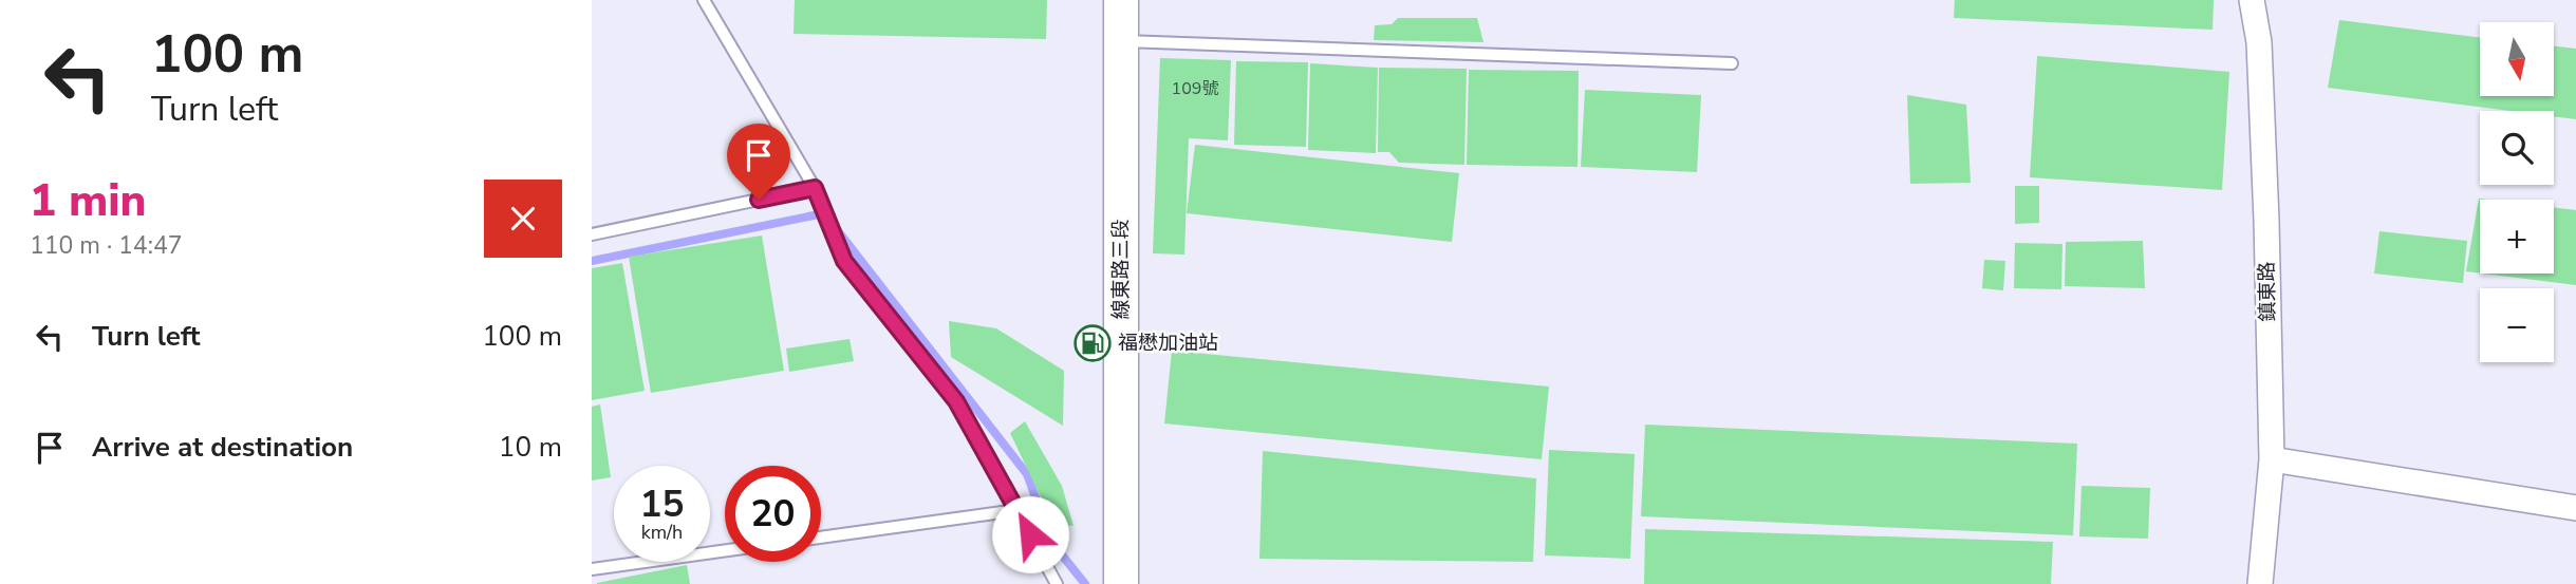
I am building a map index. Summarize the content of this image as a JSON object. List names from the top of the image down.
{
  "streets": {
    "main road": ["線東路三段"],
    "street": ["鎮東路"]
  },
  "places": {
    "fuel station": ["福懋加油站"]
  },
  "house_numbers": ["109號"],
  "north": "bottom",
  "page": {
    "turn": ["100 m", "Turn left"],
    "map_buttons": ["+", "−"],
    "heading": ["1 min", "110 m · 14:47"],
    "list": [
      {
        "name": "Turn left",
        "value": "100 m"
      },
      {
        "name": "Arrive at destination",
        "value": "10 m"
      }
    ],
    "speed": "15 km/h",
    "limit": "20"
  }
}
